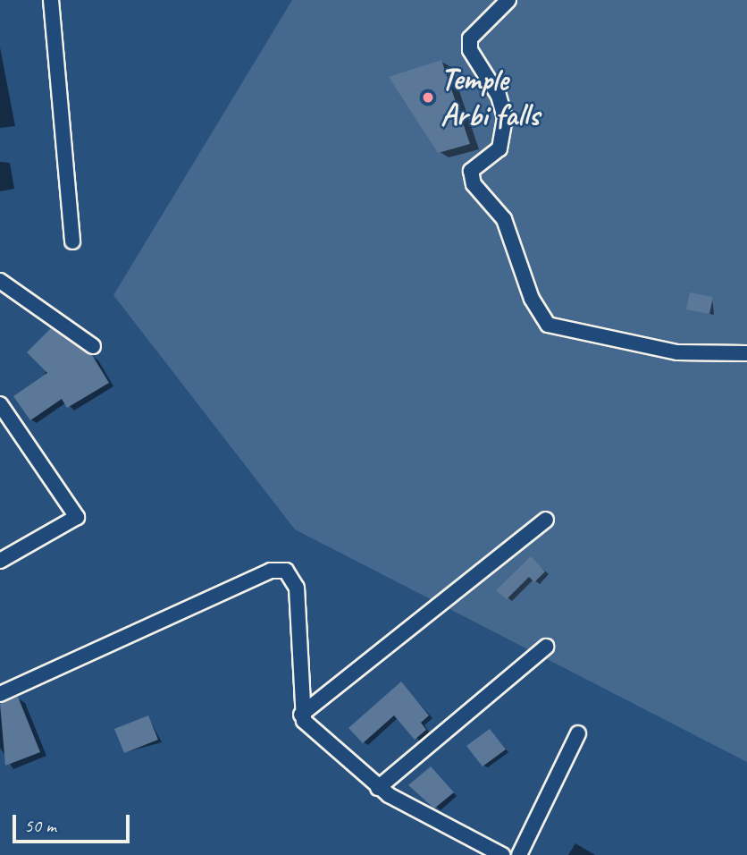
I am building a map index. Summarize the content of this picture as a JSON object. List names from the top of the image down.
{
  "places": ["Temple Arbi falls"],
  "scale_bar": "50 m"
}
